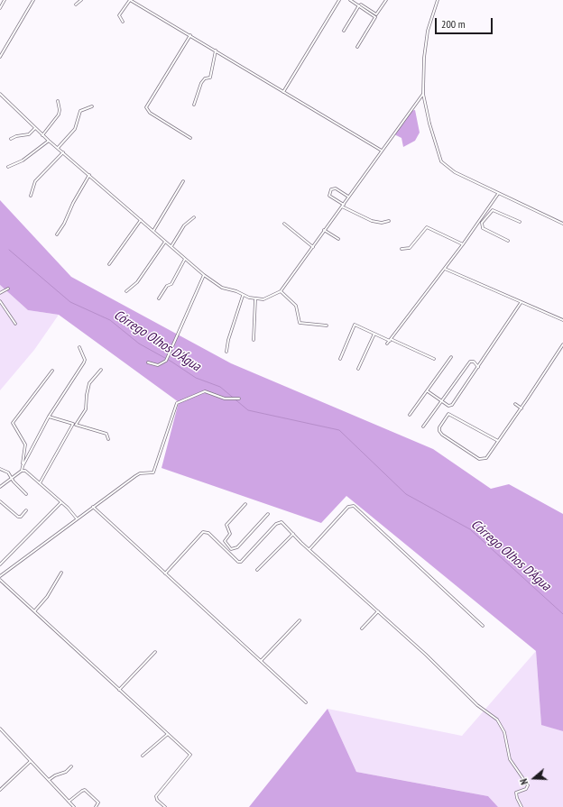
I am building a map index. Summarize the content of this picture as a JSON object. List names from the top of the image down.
{
  "water": ["Córrego Olhos D'Água"],
  "scale_bar": "200 m",
  "north": "left"
}
